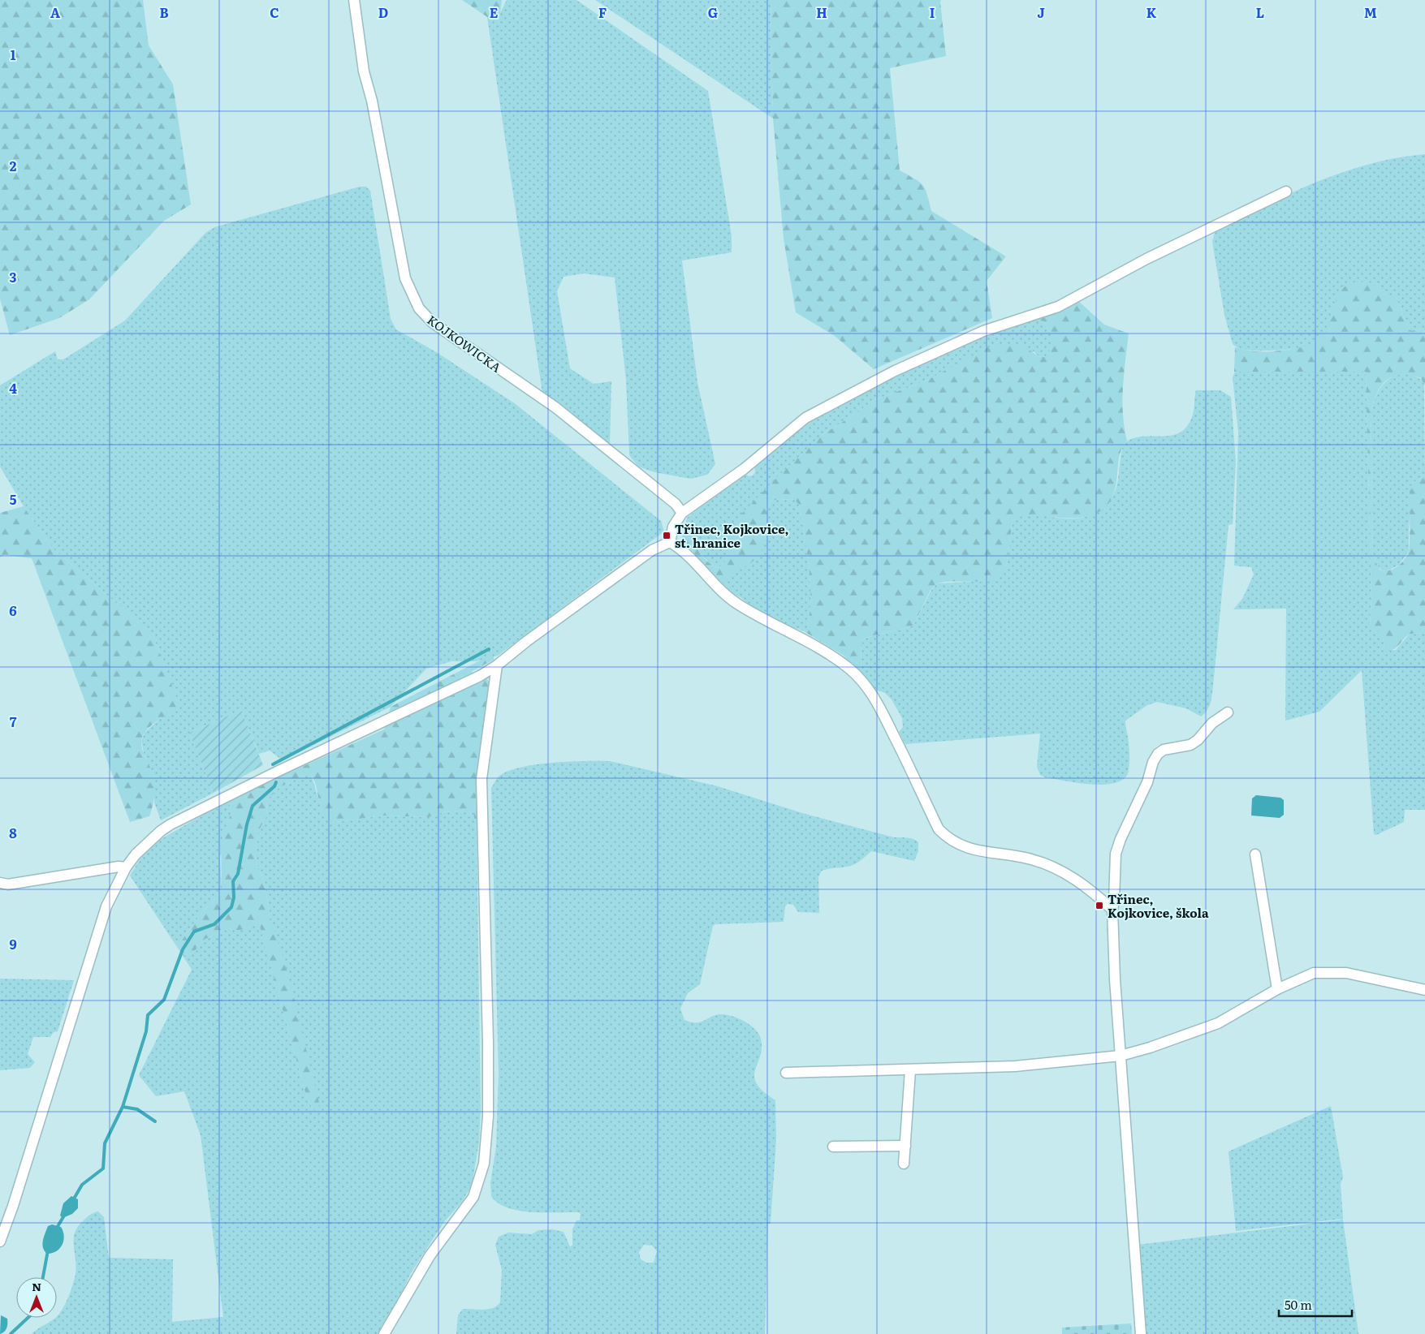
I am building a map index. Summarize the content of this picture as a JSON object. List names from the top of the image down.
{
  "streets": {
    "street": ["KOJKOWICKA"]
  },
  "places": {
    "transit": ["Třinec, Kojkovice, st. hranice", "Třinec, Kojkovice, škola"]
  },
  "scale_bar": "50 m",
  "north": "top",
  "grid": {
    "columns": [
      "A",
      "B",
      "C",
      "D",
      "E",
      "F",
      "G",
      "H",
      "I",
      "J",
      "K",
      "L",
      "M"
    ],
    "rows": [
      "1",
      "2",
      "3",
      "4",
      "5",
      "6",
      "7",
      "8",
      "9"
    ]
  }
}
